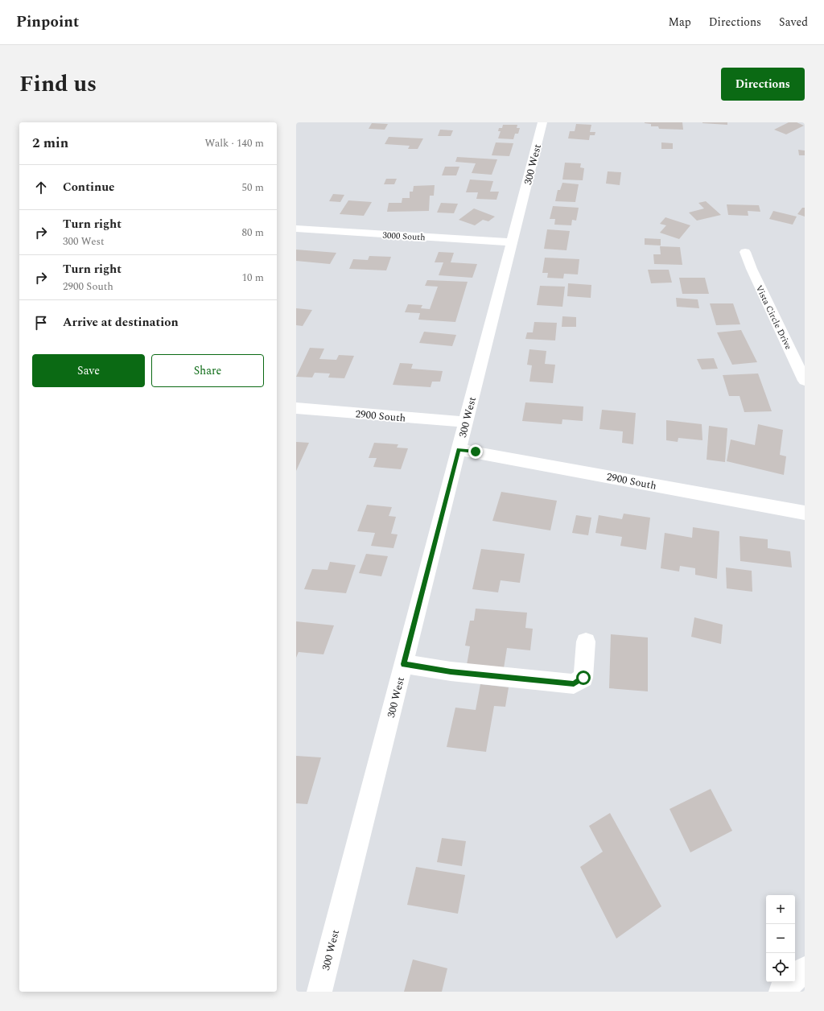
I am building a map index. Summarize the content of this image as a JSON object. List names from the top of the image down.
{
  "streets": {
    "street": [
      "300 West",
      "3000 South",
      "Vista Circle Drive",
      "2900 South"
    ]
  },
  "crossings": [
    ["300 West", "3000 South"],
    ["300 West", "2900 South"]
  ],
  "page": {
    "header": "Pinpoint",
    "nav": ["Map", "Directions", "Saved"],
    "title": "Find us",
    "buttons": [
      "Directions",
      ["Save", "Share"]
    ],
    "heading": ["2 min", "Walk · 140 m"],
    "list": [
      ["Continue", "50 m"],
      ["Turn right", "300 West", "80 m"],
      ["Turn right", "2900 South", "10 m"],
      "Arrive at destination"
    ],
    "map_buttons": ["+", "−"]
  }
}
